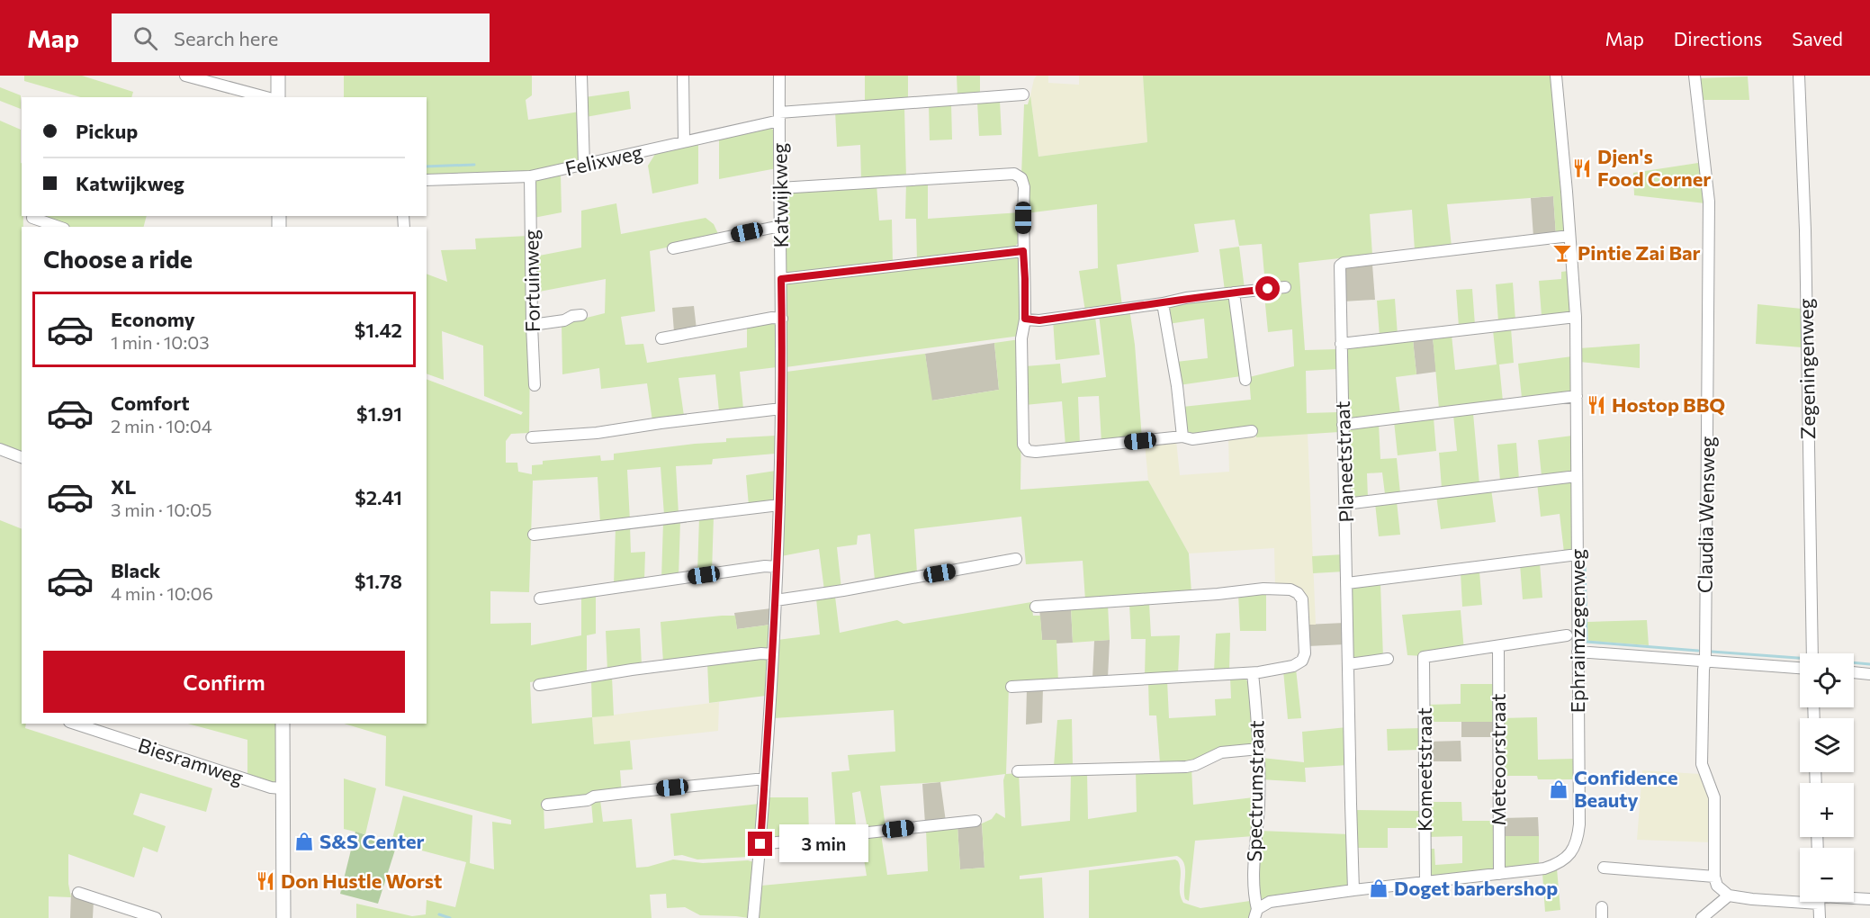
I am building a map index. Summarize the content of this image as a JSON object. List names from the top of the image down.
{
  "streets": {
    "street": [
      "Felixweg",
      "Katwijkweg",
      "Fortuinweg",
      "Zegeningenweg",
      "Planeetstraat",
      "Claudia Wensweg",
      "Ephraimzegenweg",
      "Meteoorstraat",
      "Biesramweg",
      "Komeetstraat",
      "Spectrumstraat"
    ]
  },
  "crossings": [
    ["Felixweg", "Katwijkweg"],
    ["Felixweg", "Fortuinweg"],
    ["Planeetstraat", "Ephraimzegenweg"],
    ["Ephraimzegenweg", "Meteoorstraat"],
    ["Ephraimzegenweg", "Komeetstraat"],
    ["Ephraimzegenweg", "Spectrumstraat"],
    ["Meteoorstraat", "Komeetstraat"]
  ],
  "places": {
    "restaurant": ["Djen's Food Corner", "Hostop BBQ", "Don Hustle Worst"],
    "bar": ["Pintie Zai Bar"],
    "shop": ["Confidence Beauty", "S&S Center", "Doget barbershop"]
  },
  "page": {
    "header": "Map",
    "search": "Search here",
    "nav": ["Map", "Directions", "Saved"],
    "banner": ["Pickup", "Katwijkweg"],
    "heading": "Choose a ride",
    "list": [
      {
        "name": "Economy",
        "note": "1 min · 10:03",
        "value": "$1.42"
      },
      {
        "name": "Comfort",
        "note": "2 min · 10:04",
        "value": "$1.91"
      },
      {
        "name": "XL",
        "note": "3 min · 10:05",
        "value": "$2.41"
      },
      {
        "name": "Black",
        "note": "4 min · 10:06",
        "value": "$1.78"
      }
    ],
    "buttons": "Confirm",
    "map_buttons": ["+", "−"],
    "bubble": "3 min"
  }
}
